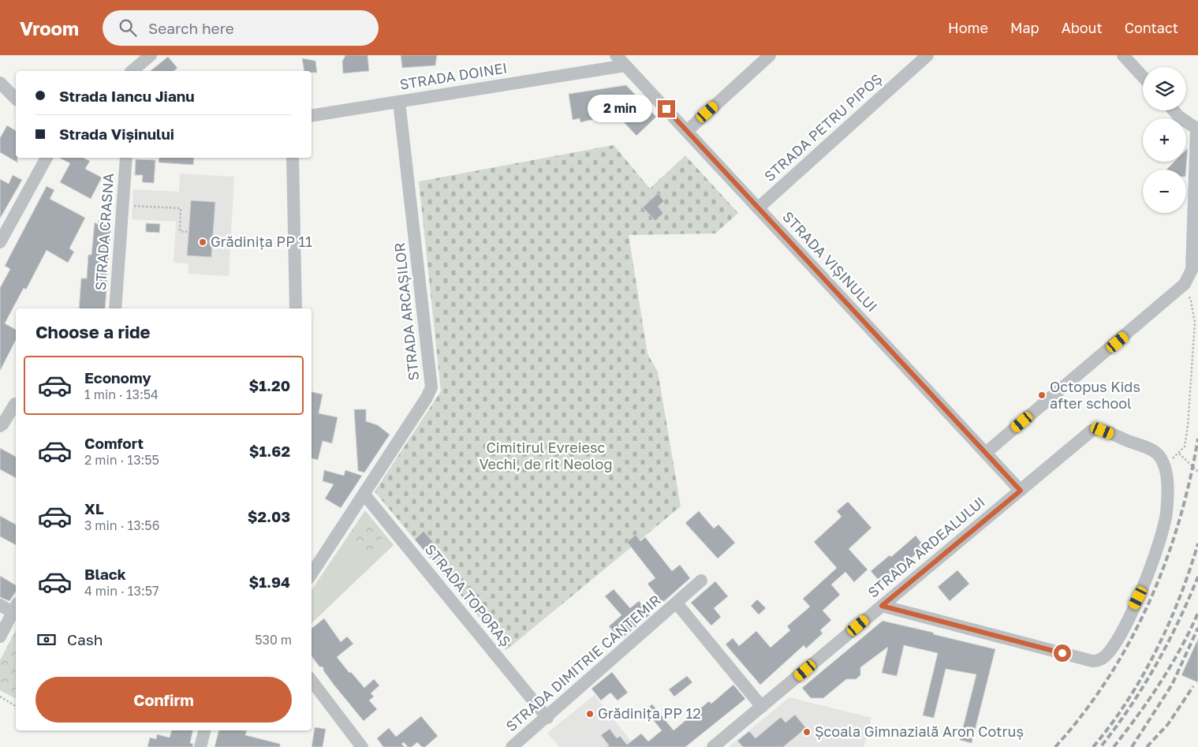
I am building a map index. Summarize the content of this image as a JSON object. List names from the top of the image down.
{
  "streets": {
    "street": [
      "STRADA DOINEI",
      "STRADA PETRU PIPOȘ",
      "STRADA CRASNA",
      "STRADA VIȘINULUI",
      "STRADA ARCAȘILOR",
      "STRADA ARDEALULUI",
      "STRADA TOPORAȘ",
      "STRADA DIMITRIE CANTEMIR"
    ]
  },
  "crossings": [
    ["STRADA DOINEI", "STRADA VIȘINULUI"],
    ["STRADA DOINEI", "STRADA ARCAȘILOR"],
    ["STRADA PETRU PIPOȘ", "STRADA VIȘINULUI"],
    ["STRADA VIȘINULUI", "STRADA ARDEALULUI"],
    ["STRADA ARCAȘILOR", "STRADA TOPORAȘ"],
    ["STRADA ARDEALULUI", "STRADA DIMITRIE CANTEMIR"],
    ["STRADA TOPORAȘ", "STRADA DIMITRIE CANTEMIR"]
  ],
  "parks": ["Cimitirul Evreiesc Vechi, de rit Neolog"],
  "places": [
    "Grădinița PP 11",
    "Octopus Kids after school",
    "Grădinița PP 12",
    "Școala Gimnazială Aron Cotruș"
  ],
  "page": {
    "header": "Vroom",
    "search": "Search here",
    "nav": [
      "Home",
      "Map",
      "About",
      "Contact"
    ],
    "map_buttons": ["+", "−"],
    "banner": ["Strada Iancu Jianu", "Strada Vișinului"],
    "bubble": "2 min",
    "heading": "Choose a ride",
    "list": [
      {
        "name": "Economy",
        "note": "1 min · 13:54",
        "value": "$1.20"
      },
      {
        "name": "Comfort",
        "note": "2 min · 13:55",
        "value": "$1.62"
      },
      {
        "name": "XL",
        "note": "3 min · 13:56",
        "value": "$2.03"
      },
      {
        "name": "Black",
        "note": "4 min · 13:57",
        "value": "$1.94"
      }
    ],
    "pay": ["Cash", "530 m"],
    "buttons": "Confirm"
  }
}
